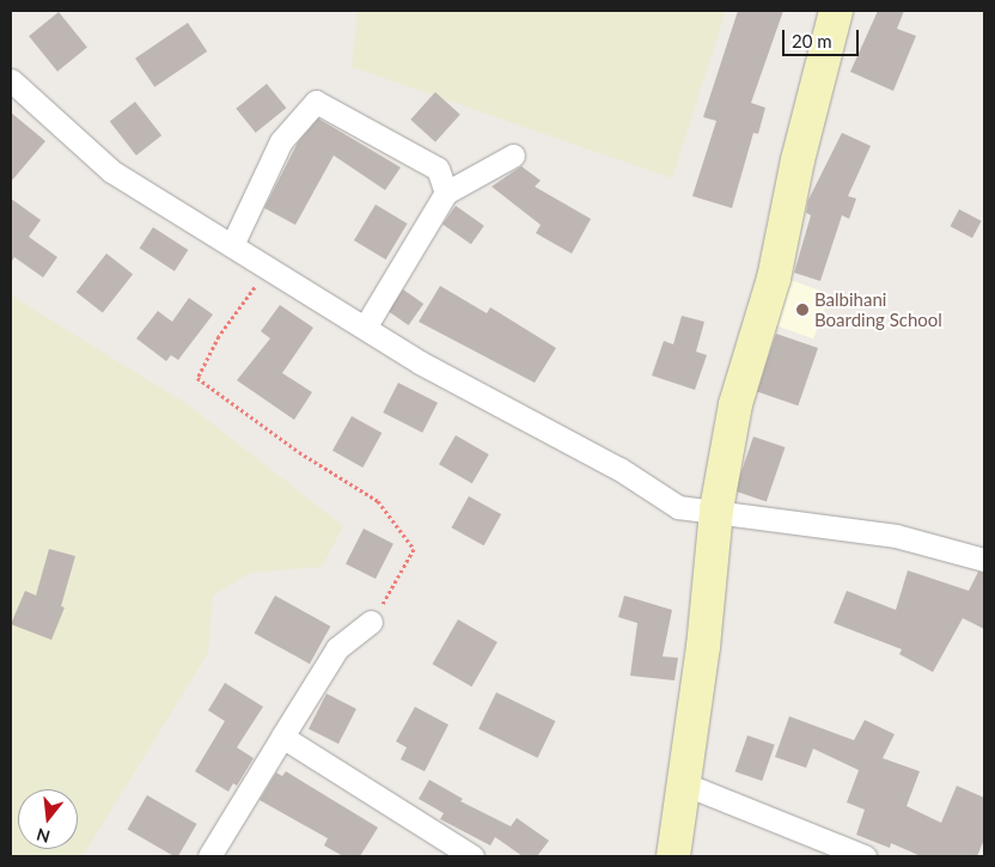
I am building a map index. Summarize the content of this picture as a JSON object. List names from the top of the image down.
{
  "places": ["Balbihani Boarding School"],
  "scale_bar": "20 m",
  "north": "bottom"
}
